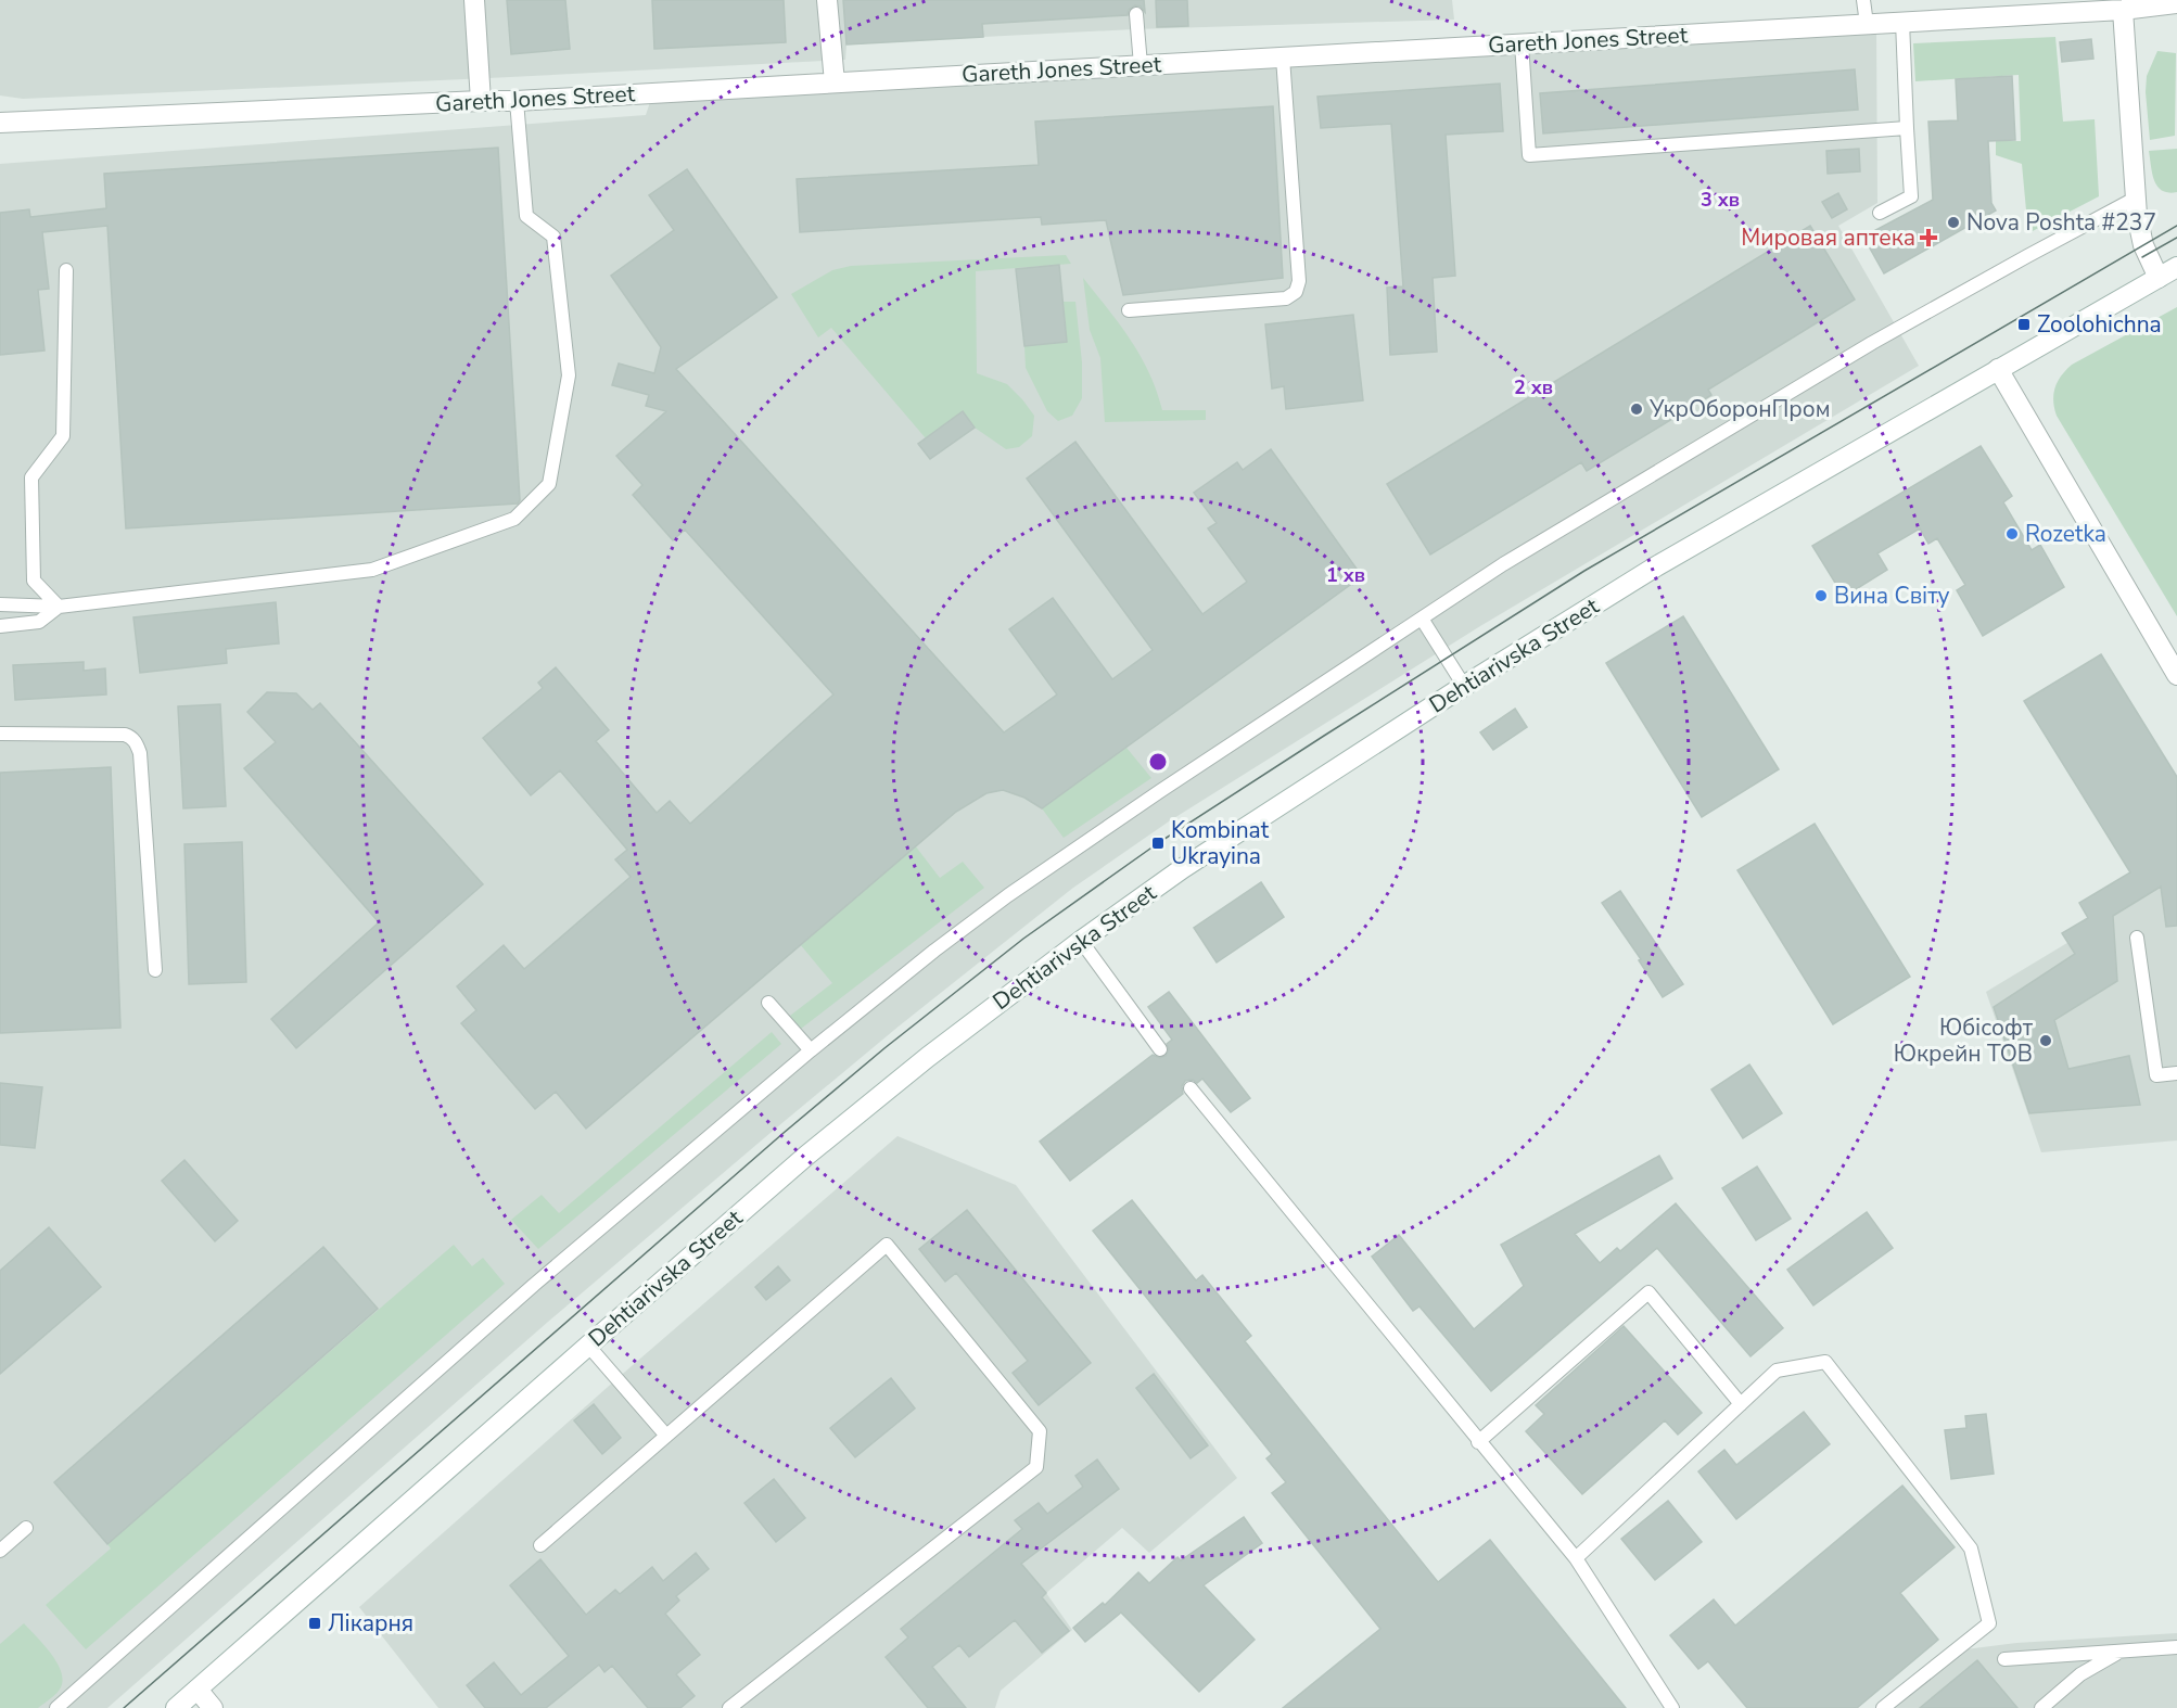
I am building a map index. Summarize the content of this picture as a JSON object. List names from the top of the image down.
{
  "streets": {
    "street": ["Gareth Jones Street", "Dehtiarivska Street"]
  },
  "places": {
    "other": [
      "Nova Poshta #237",
      "УкрОборонПром",
      "Rozetka",
      "Вина Світу",
      "Юбісофт Юкрейн ТОВ"
    ],
    "health": ["Мировая аптека"],
    "transit": ["Zoolohichna", "Kombinat Ukrayina", "Лікарня"]
  },
  "rings": ["3 хв", "2 хв", "1 хв"]
}
